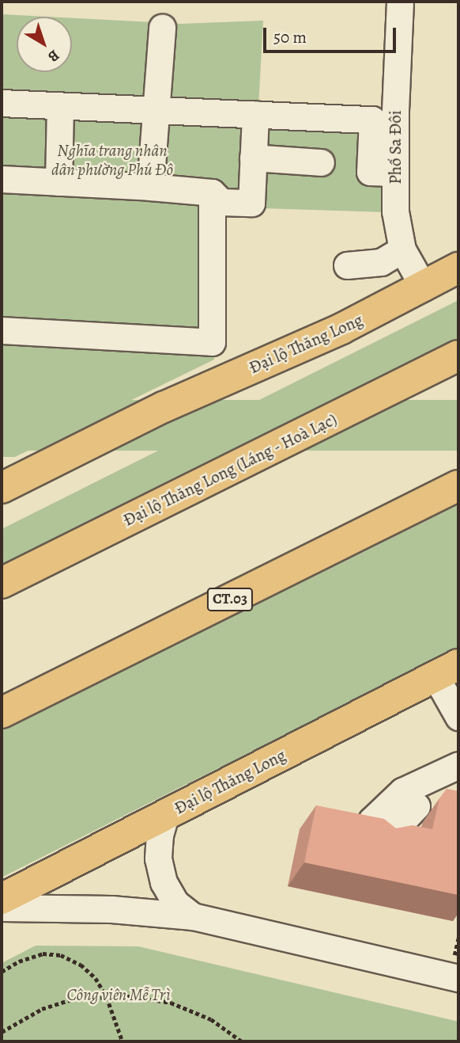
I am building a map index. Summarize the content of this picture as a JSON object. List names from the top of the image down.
{
  "streets": {
    "main road": ["Đại lộ Thăng Long", "Đại lộ Thăng Long (Láng - Hoà Lạc)", "CT.03"],
    "street": ["Phố Sa Đôi"]
  },
  "crossings": [
    ["Phố Sa Đôi", "Đại lộ Thăng Long"]
  ],
  "parks": ["Nghĩa trang nhân dân phường Phú Đô", "Công viên Mễ Trì"],
  "scale_bar": "50 m",
  "north": "bottom right"
}
